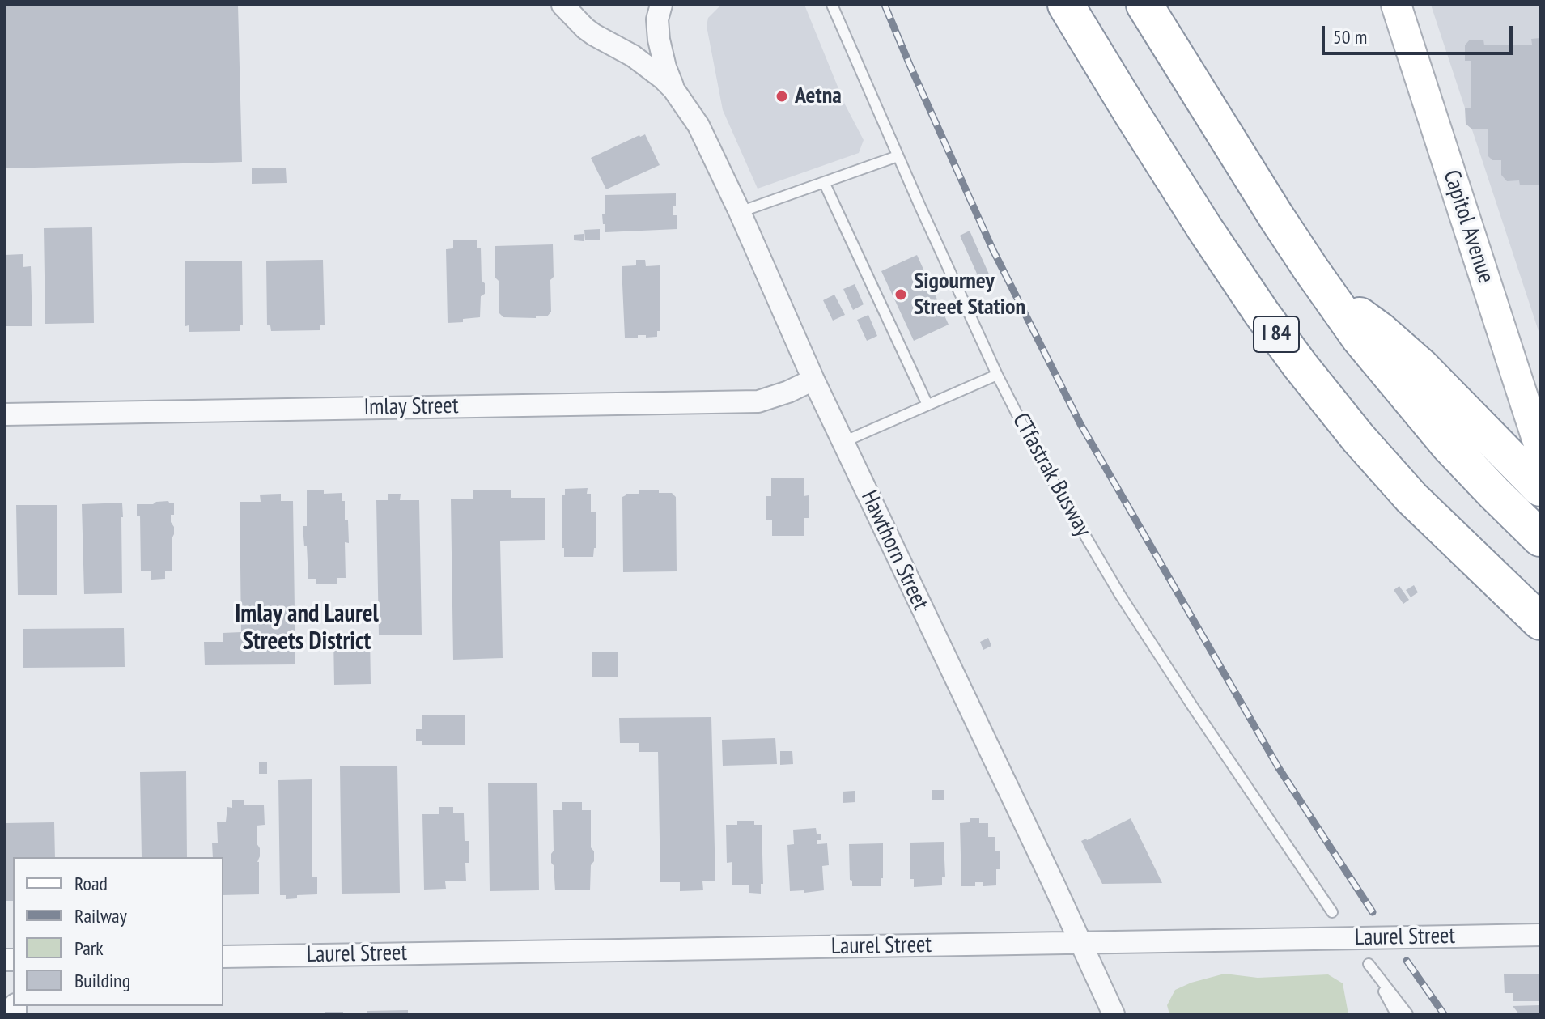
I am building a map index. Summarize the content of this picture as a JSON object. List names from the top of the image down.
{
  "streets": {
    "highway": ["I 84"],
    "main road": ["Capitol Avenue"],
    "street": ["Imlay Street", "Hawthorn Street", "Laurel Street"],
    "lane": ["CTfastrak Busway"]
  },
  "crossings": [
    ["Imlay Street", "Hawthorn Street"],
    ["Hawthorn Street", "Laurel Street"]
  ],
  "districts": ["Imlay and Laurel Streets District"],
  "places": ["Aetna", "Sigourney Street Station"],
  "legend": [
    "Road",
    "Railway",
    "Park",
    "Building"
  ],
  "scale_bar": "50 m"
}
